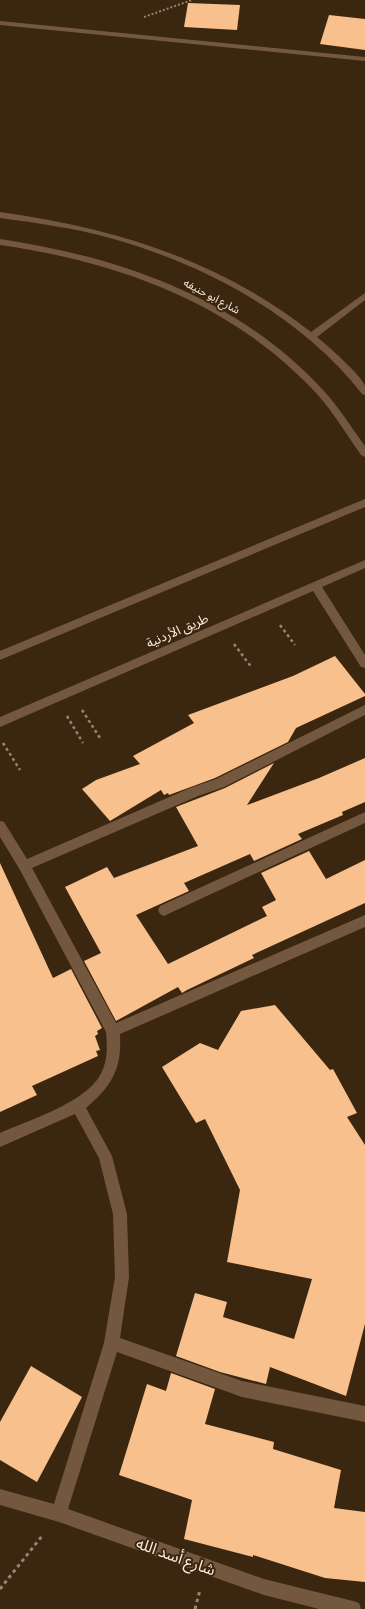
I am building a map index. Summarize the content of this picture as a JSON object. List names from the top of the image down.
{
  "streets": {
    "street": ["شارع ابو حنيفه", "طريق الأردنية", "شارع أسد الله"]
  }
}
